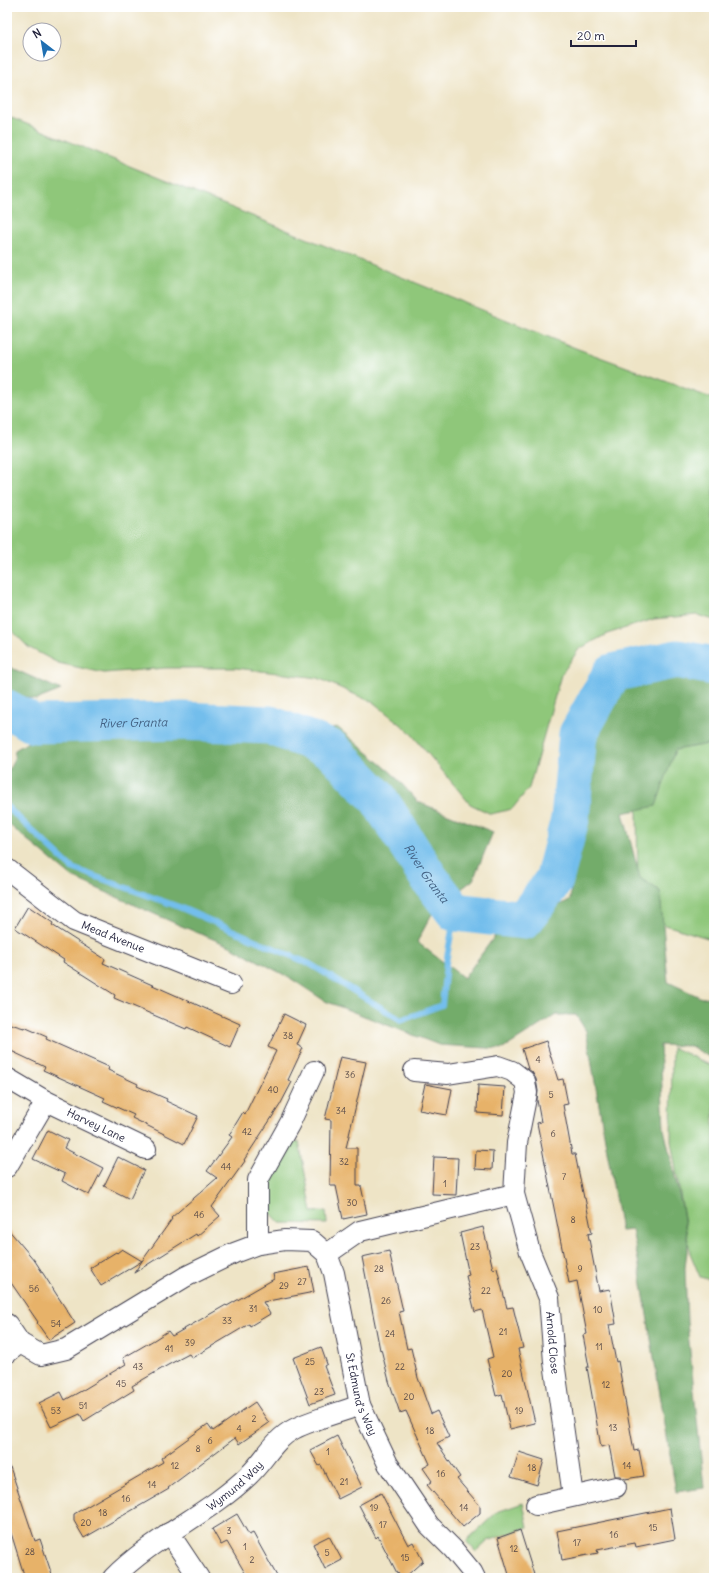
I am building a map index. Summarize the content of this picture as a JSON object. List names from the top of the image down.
{
  "streets": {
    "street": [
      "Mead Avenue",
      "Harvey Lane",
      "Arnold Close",
      "St Edmund's Way",
      "Wymund Way"
    ]
  },
  "crossings": [
    ["St Edmund's Way", "Wymund Way"]
  ],
  "water": ["River Granta"],
  "house_numbers": [
    "38",
    "4",
    "36",
    "40",
    "5",
    "34",
    "42",
    "6",
    "32",
    "44",
    "7",
    "1",
    "30",
    "46",
    "8",
    "23",
    "28",
    "9",
    "27",
    "29",
    "56",
    "22",
    "26",
    "31",
    "10",
    "33",
    "54",
    "21",
    "24",
    "39",
    "11",
    "41",
    "25",
    "43",
    "22",
    "20",
    "45",
    "12",
    "23",
    "20",
    "51",
    "53",
    "19",
    "2",
    "13",
    "4",
    "18",
    "6",
    "8",
    "1",
    "12",
    "14",
    "18",
    "16",
    "21",
    "14",
    "16",
    "19",
    "14",
    "18",
    "20",
    "17",
    "15",
    "3",
    "16",
    "17",
    "1",
    "12",
    "28",
    "5",
    "15",
    "2"
  ],
  "scale_bar": "20 m",
  "north": "top left"
}
